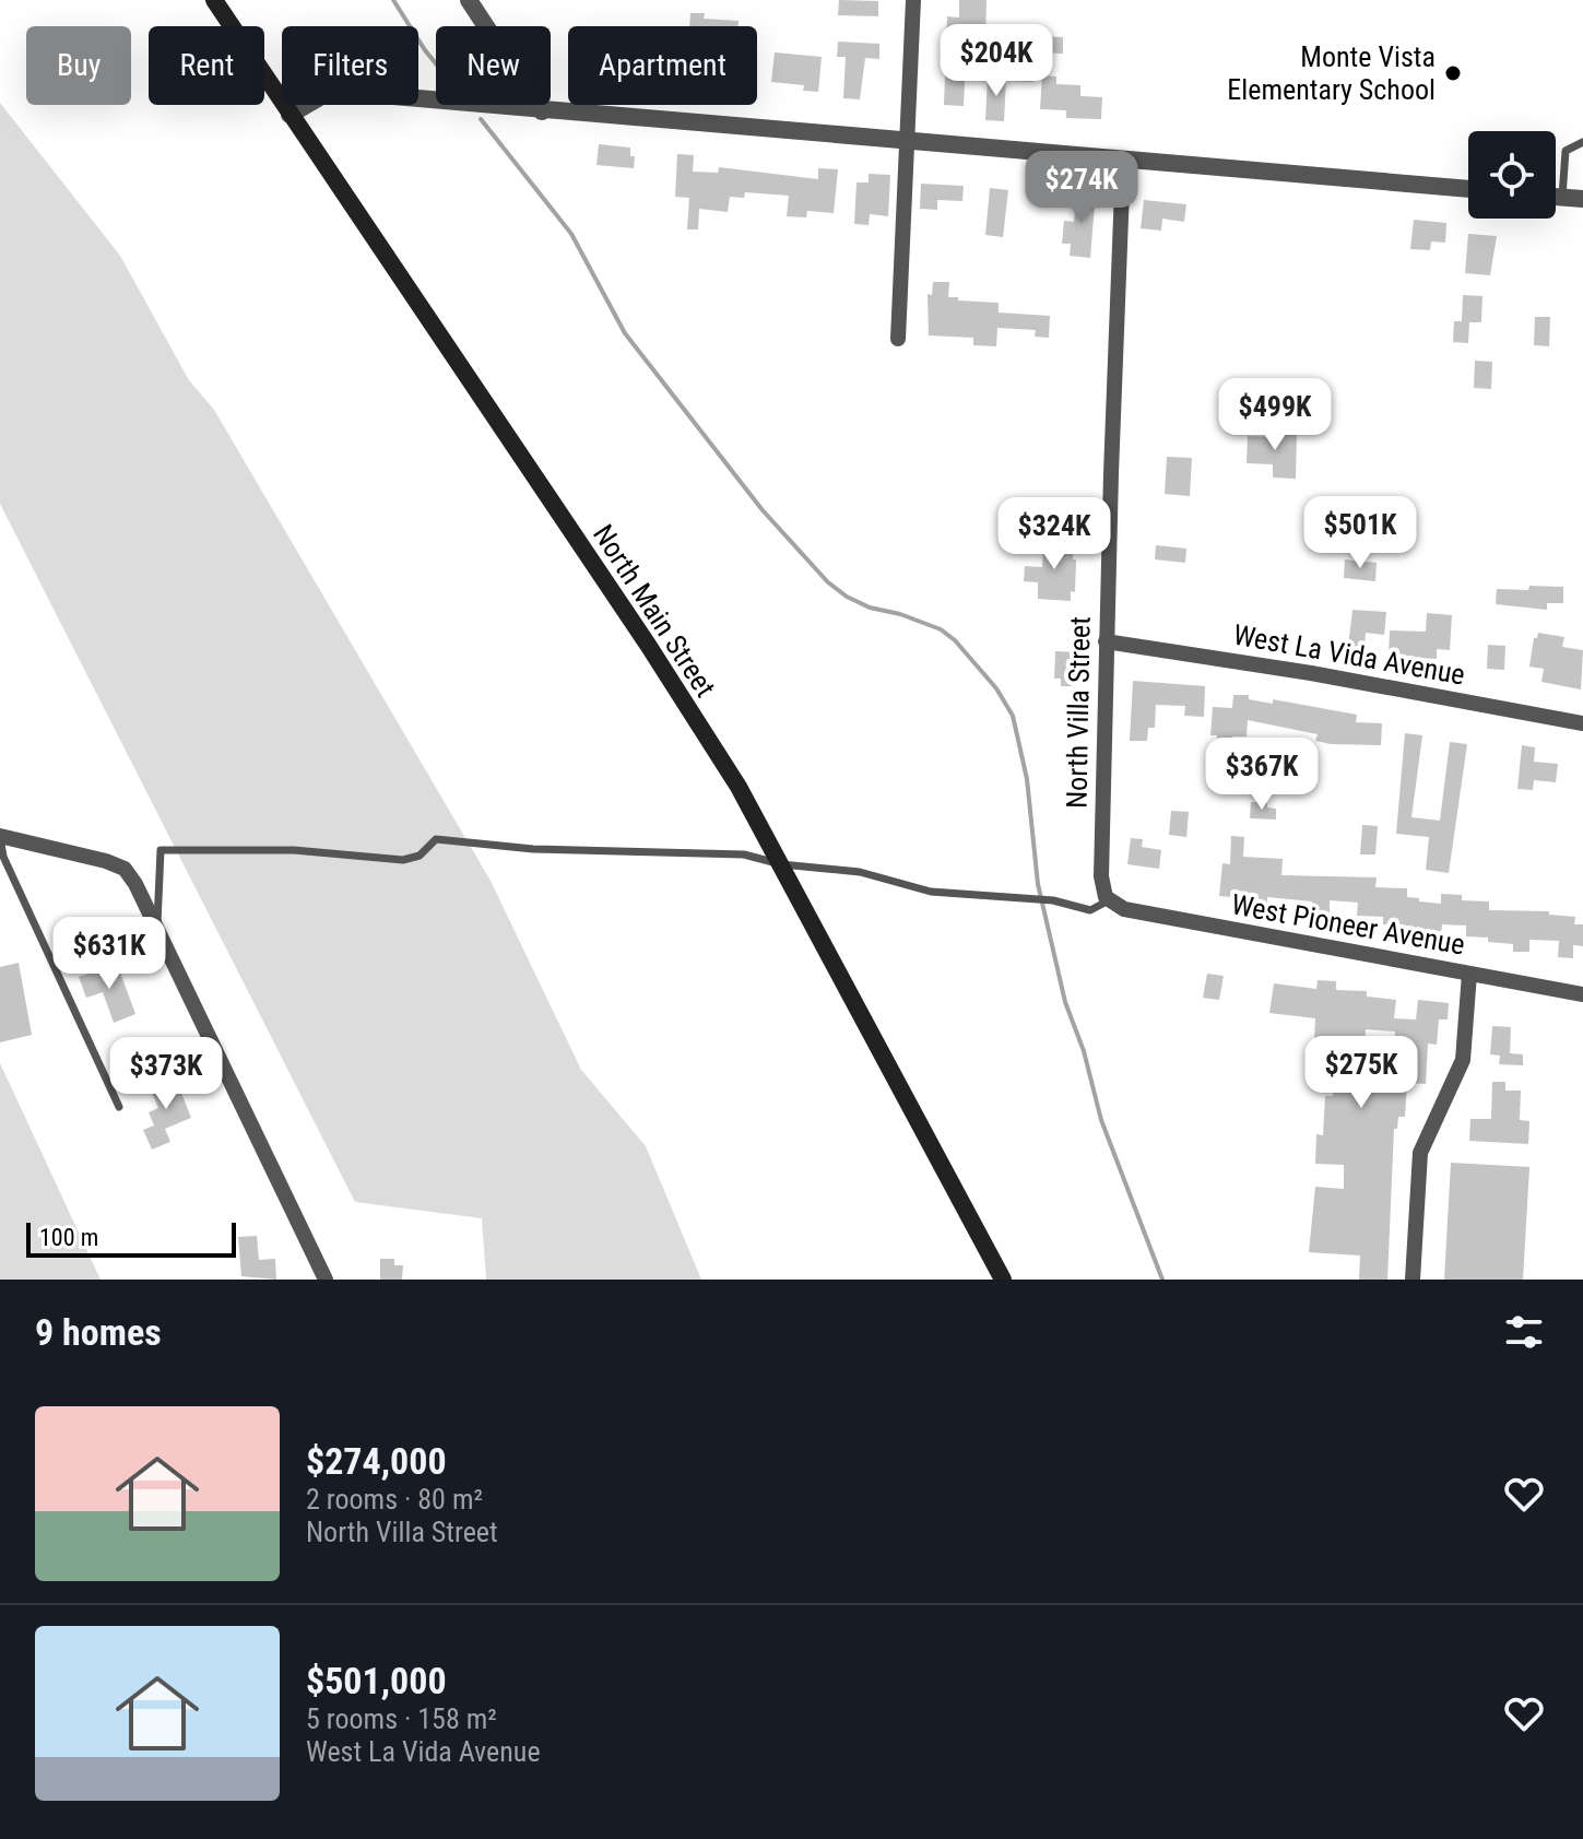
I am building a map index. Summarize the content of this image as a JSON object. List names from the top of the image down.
{
  "streets": {
    "main road": ["North Main Street"],
    "street": ["West La Vida Avenue", "North Villa Street", "West Pioneer Avenue"]
  },
  "crossings": [
    ["West La Vida Avenue", "North Villa Street"],
    ["North Villa Street", "West Pioneer Avenue"]
  ],
  "places": ["Monte Vista Elementary School"],
  "scale_bar": "100 m",
  "page": {
    "price": [
      "$204K",
      "$274K",
      "$499K",
      "$501K",
      "$324K",
      "$367K",
      "$631K",
      "$275K",
      "$373K"
    ],
    "chip": [
      "Buy",
      "Rent",
      "Filters",
      "New",
      "Apartment"
    ],
    "scale": "100 m",
    "heading": "9 homes",
    "list": [
      {
        "name": "$274,000",
        "note": "2 rooms · 80 m² · North Villa Street"
      },
      {
        "name": "$501,000",
        "note": "5 rooms · 158 m² · West La Vida Avenue"
      }
    ]
  }
}
